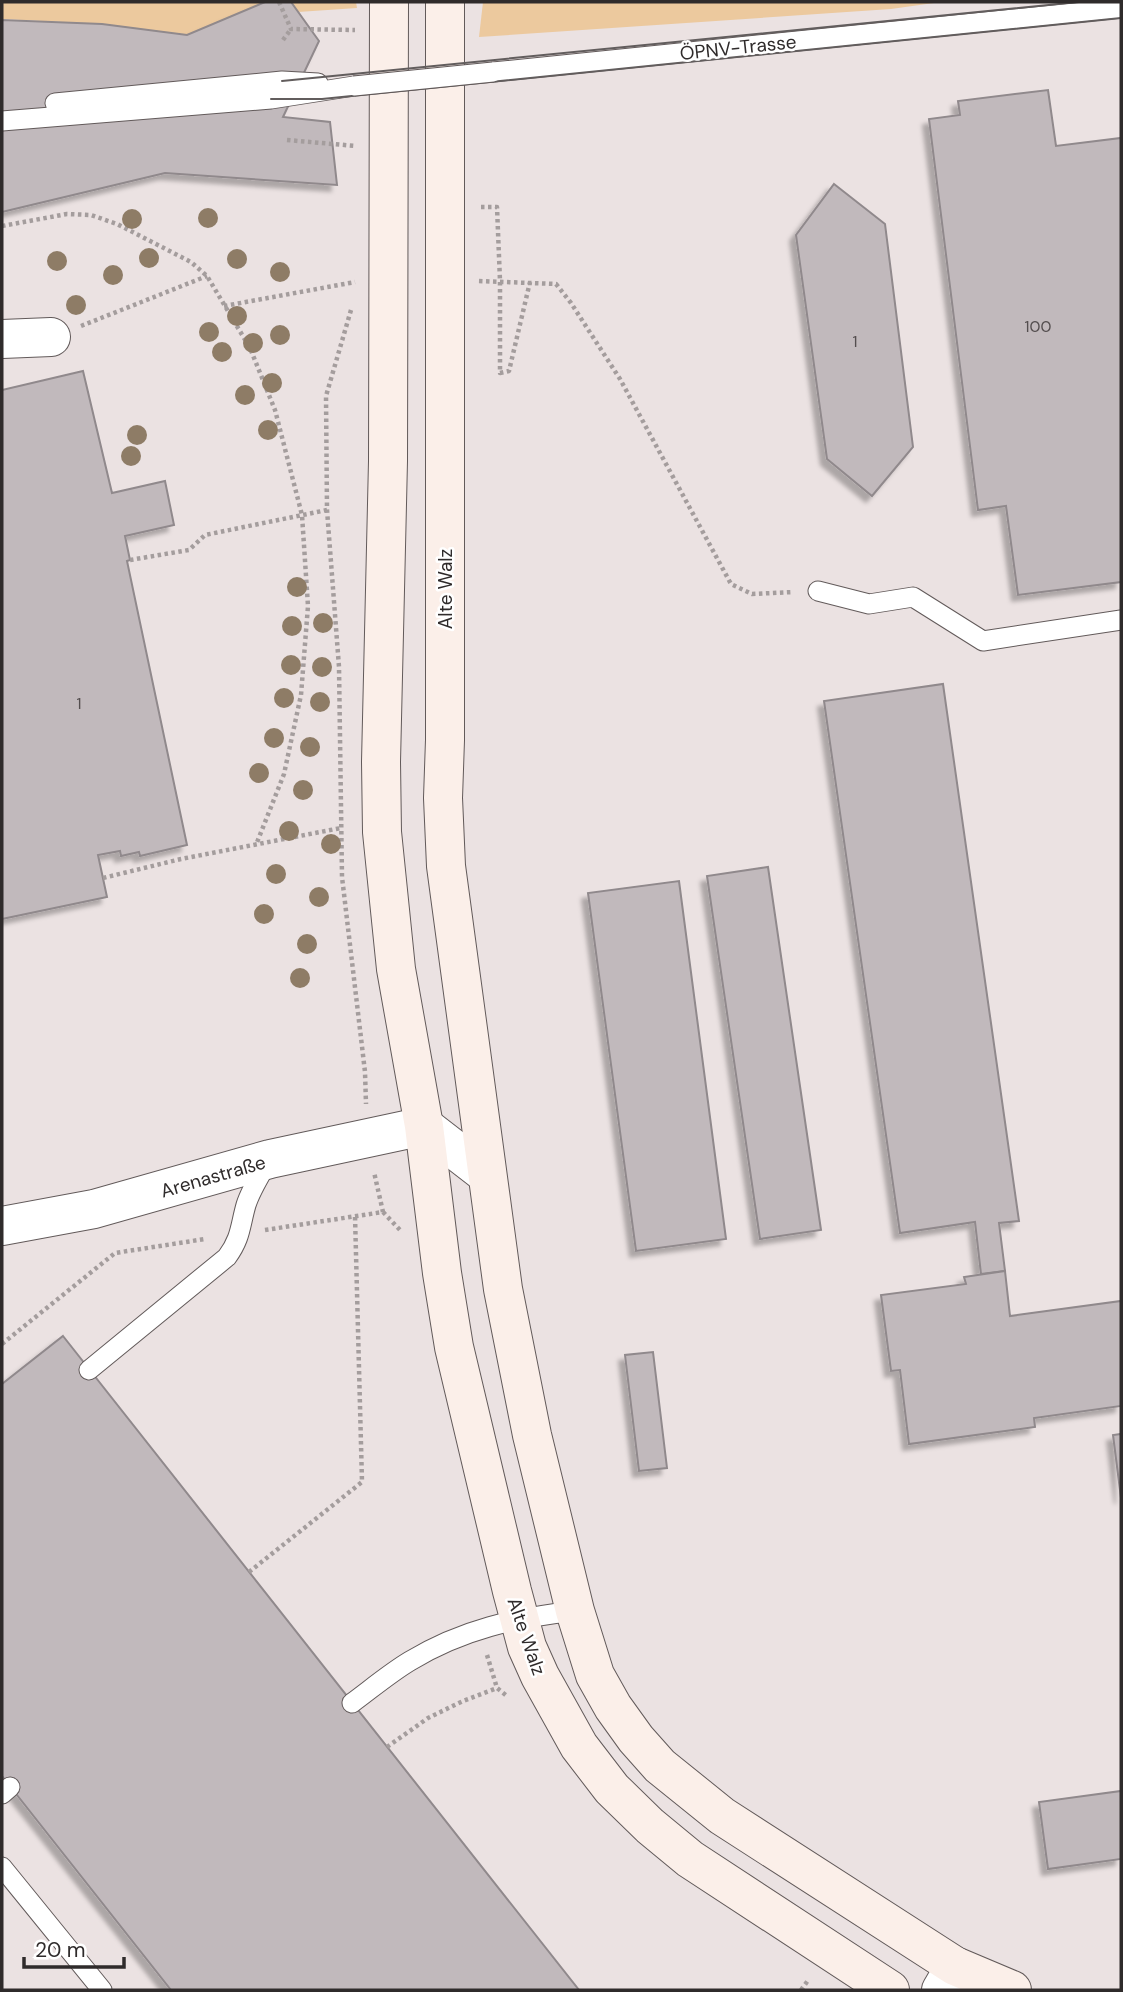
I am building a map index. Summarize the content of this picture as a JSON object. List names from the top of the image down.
{
  "streets": {
    "street": ["Alte Walz", "Arenastraße"],
    "lane": ["ÖPNV-Trasse"]
  },
  "crossings": [
    ["Alte Walz", "Arenastraße"]
  ],
  "house_numbers": ["100", "1", "1"],
  "scale_bar": "20 m"
}
